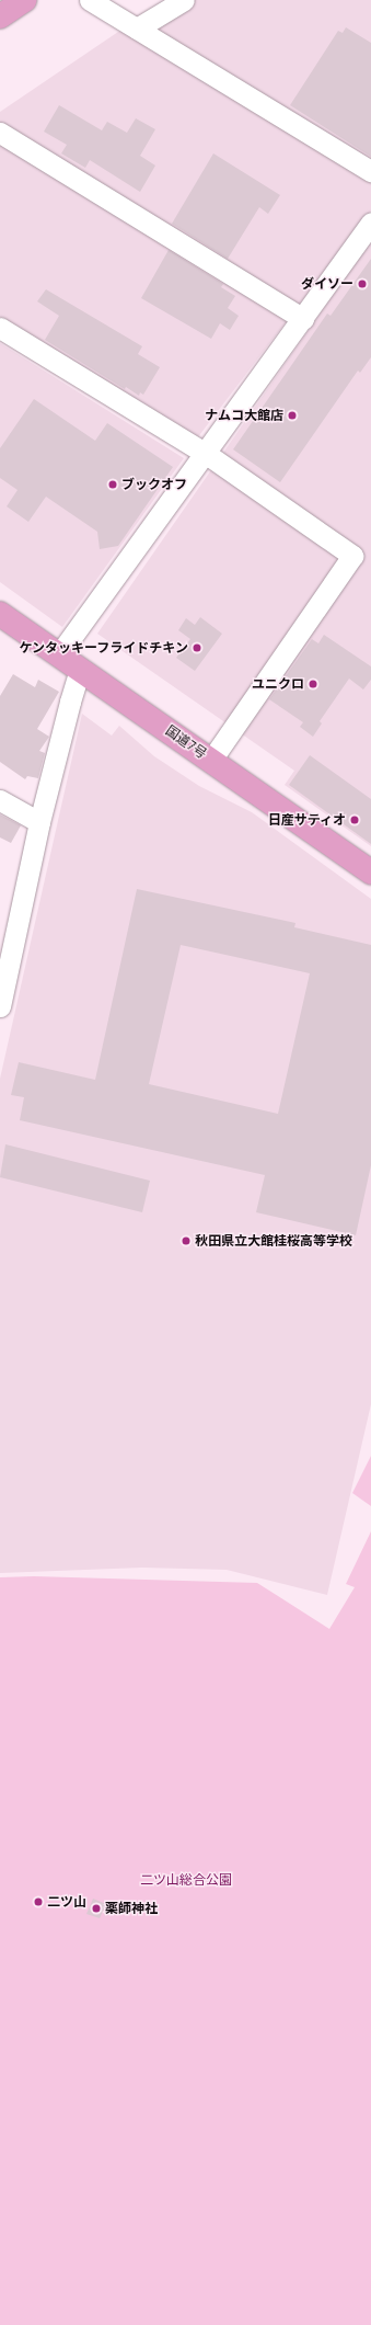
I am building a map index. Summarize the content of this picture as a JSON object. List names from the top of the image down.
{
  "streets": {
    "highway": ["国道7号"]
  },
  "parks": ["二ツ山総合公園"],
  "places": [
    "ダイソー",
    "ナムコ大館店",
    "ブックオフ",
    "ケンタッキーフライドチキン",
    "ユニクロ",
    "日産サティオ",
    "秋田県立大館桂桜高等学校",
    "二ツ山",
    "薬師神社"
  ]
}
